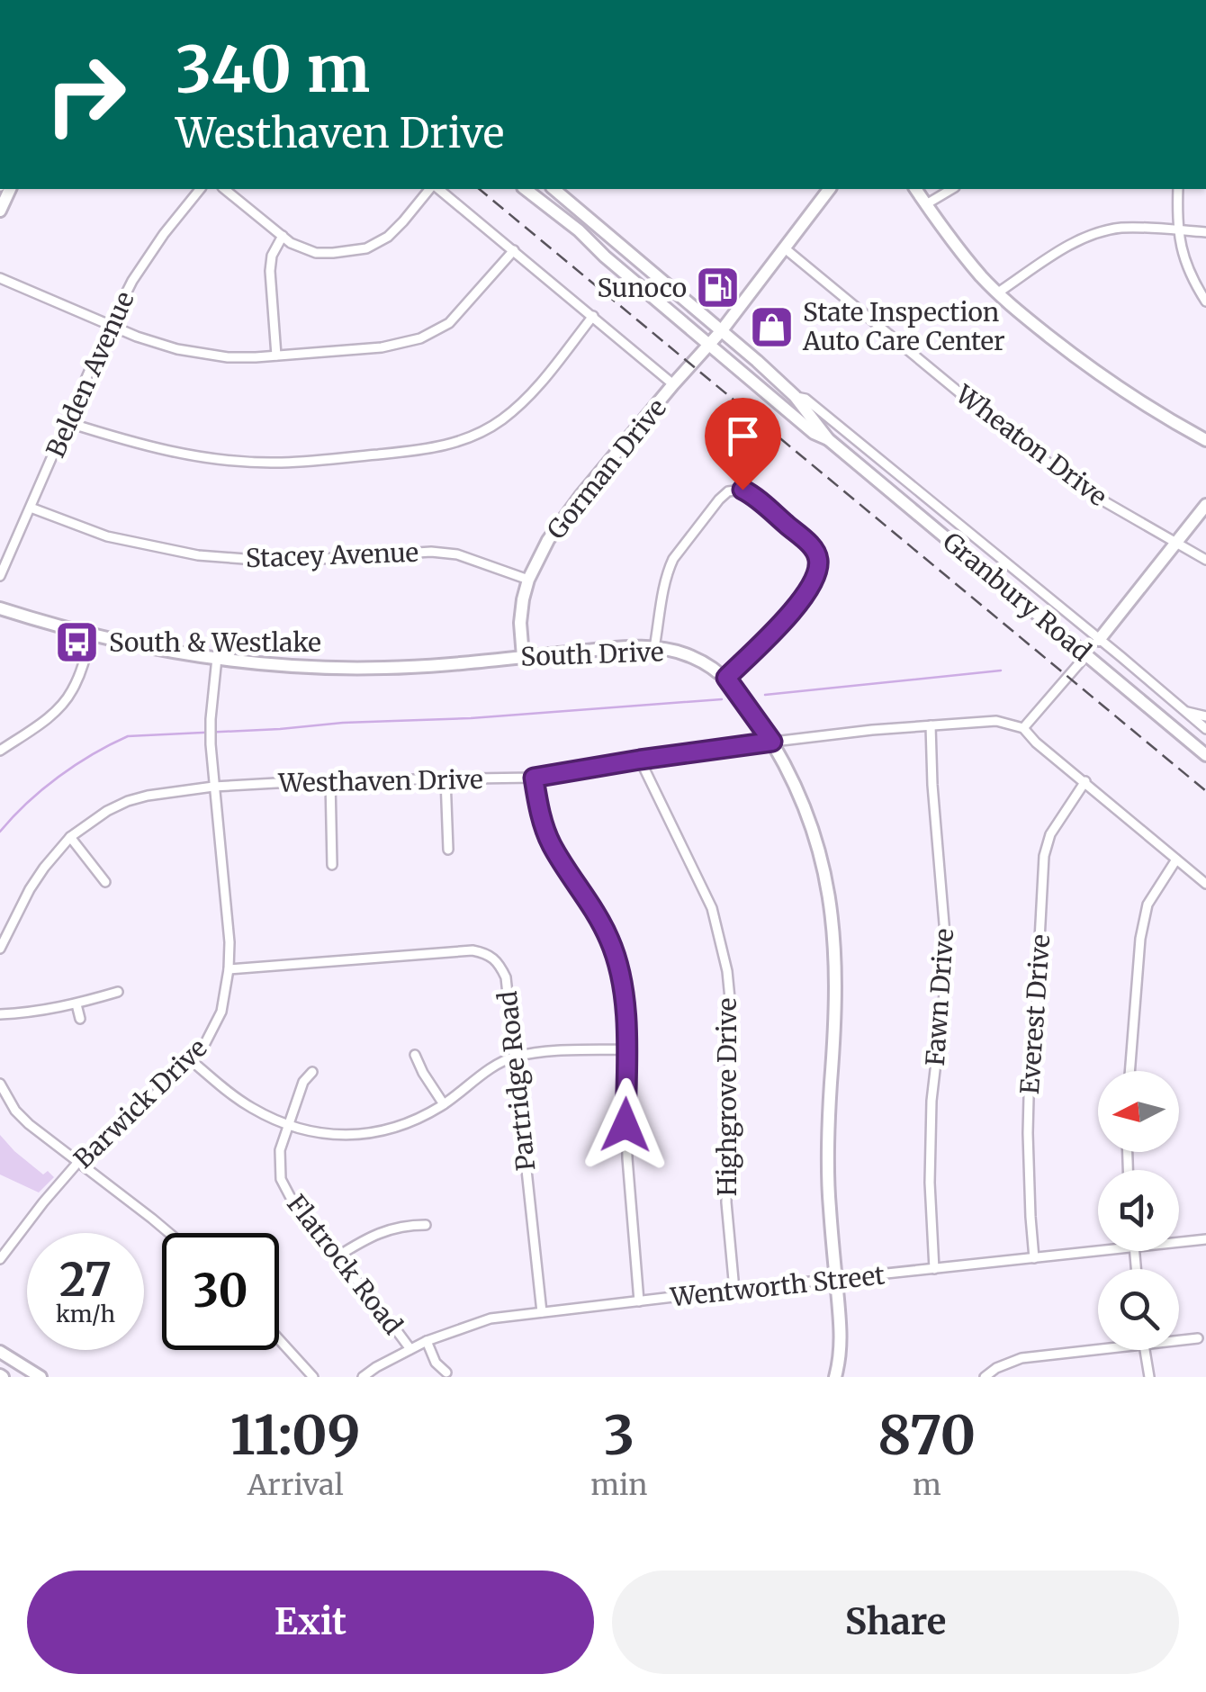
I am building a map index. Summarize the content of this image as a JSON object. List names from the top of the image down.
{
  "streets": {
    "street": [
      "Belden Avenue",
      "Wheaton Drive",
      "Gorman Drive",
      "Stacey Avenue",
      "Granbury Road",
      "South Drive",
      "Westhaven Drive",
      "Fawn Drive",
      "Everest Drive",
      "Partridge Road",
      "Highgrove Drive",
      "Barwick Drive",
      "Flatrock Road",
      "Wentworth Street"
    ]
  },
  "crossings": [
    ["Belden Avenue", "Stacey Avenue"],
    ["Wheaton Drive", "Gorman Drive"],
    ["Gorman Drive", "Stacey Avenue"],
    ["Gorman Drive", "Granbury Road"],
    ["Gorman Drive", "South Drive"],
    ["South Drive", "Westhaven Drive"],
    ["South Drive", "Barwick Drive"],
    ["South Drive", "Wentworth Street"],
    ["Westhaven Drive", "Fawn Drive"],
    ["Westhaven Drive", "Highgrove Drive"],
    ["Westhaven Drive", "Barwick Drive"],
    ["Fawn Drive", "Wentworth Street"],
    ["Everest Drive", "Wentworth Street"],
    ["Partridge Road", "Barwick Drive"],
    ["Partridge Road", "Wentworth Street"],
    ["Highgrove Drive", "Wentworth Street"],
    ["Flatrock Road", "Wentworth Street"]
  ],
  "places": {
    "fuel station": ["Sunoco"],
    "shop": ["State Inspection Auto Care Center"],
    "bus stop": ["South & Westlake"]
  },
  "north": "left",
  "page": {
    "turn": ["340 m", "Westhaven Drive"],
    "speed": "27 km/h",
    "limit": "30",
    "eta": [
      "11:09",
      "Arrival",
      "3",
      "min",
      "870",
      "m"
    ],
    "buttons": ["Exit", "Share"]
  }
}
